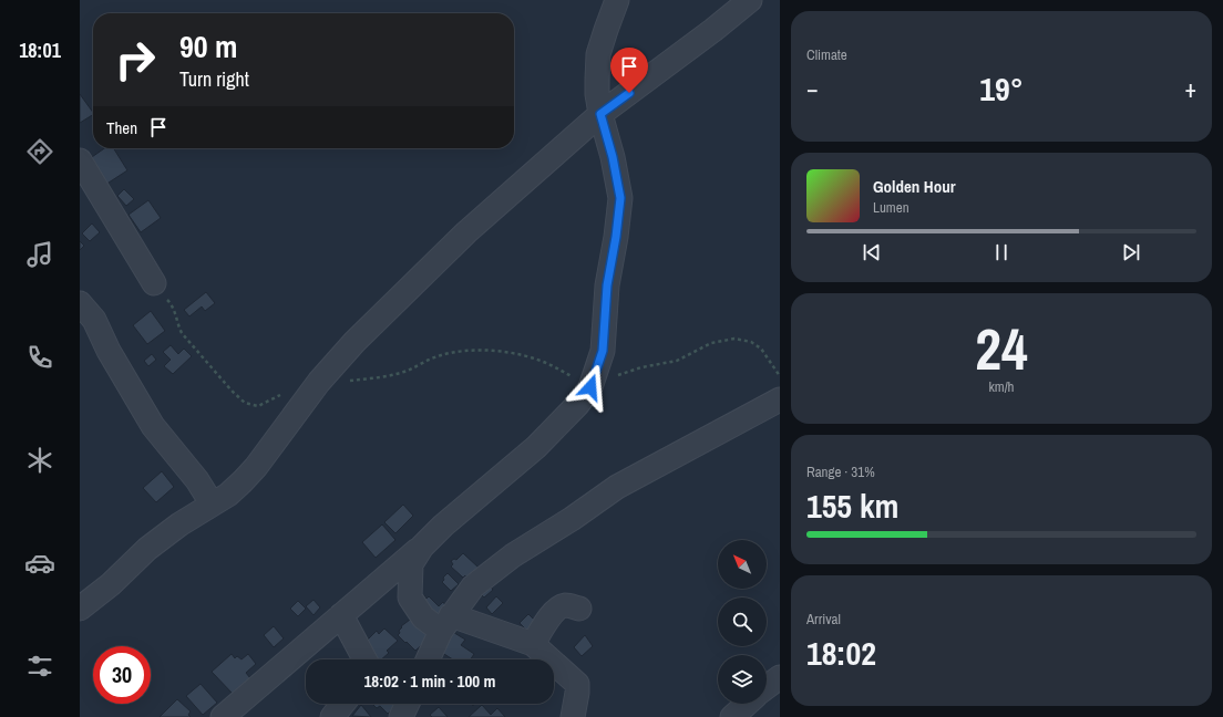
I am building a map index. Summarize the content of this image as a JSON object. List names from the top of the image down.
{
  "north": "top left",
  "page": {
    "tabs": "18:01",
    "tile": [
      "Climate",
      ["24", "km/h"],
      ["Range · 31%", "155 km"],
      ["Arrival", "18:02"]
    ],
    "turn": ["90 m", "Turn right"],
    "heat": ["−", "19°", "+"],
    "then": "Then",
    "song": ["Golden Hour", "Lumen"],
    "limit": "30",
    "trip": "18:02 · 1 min · 100 m"
  }
}
